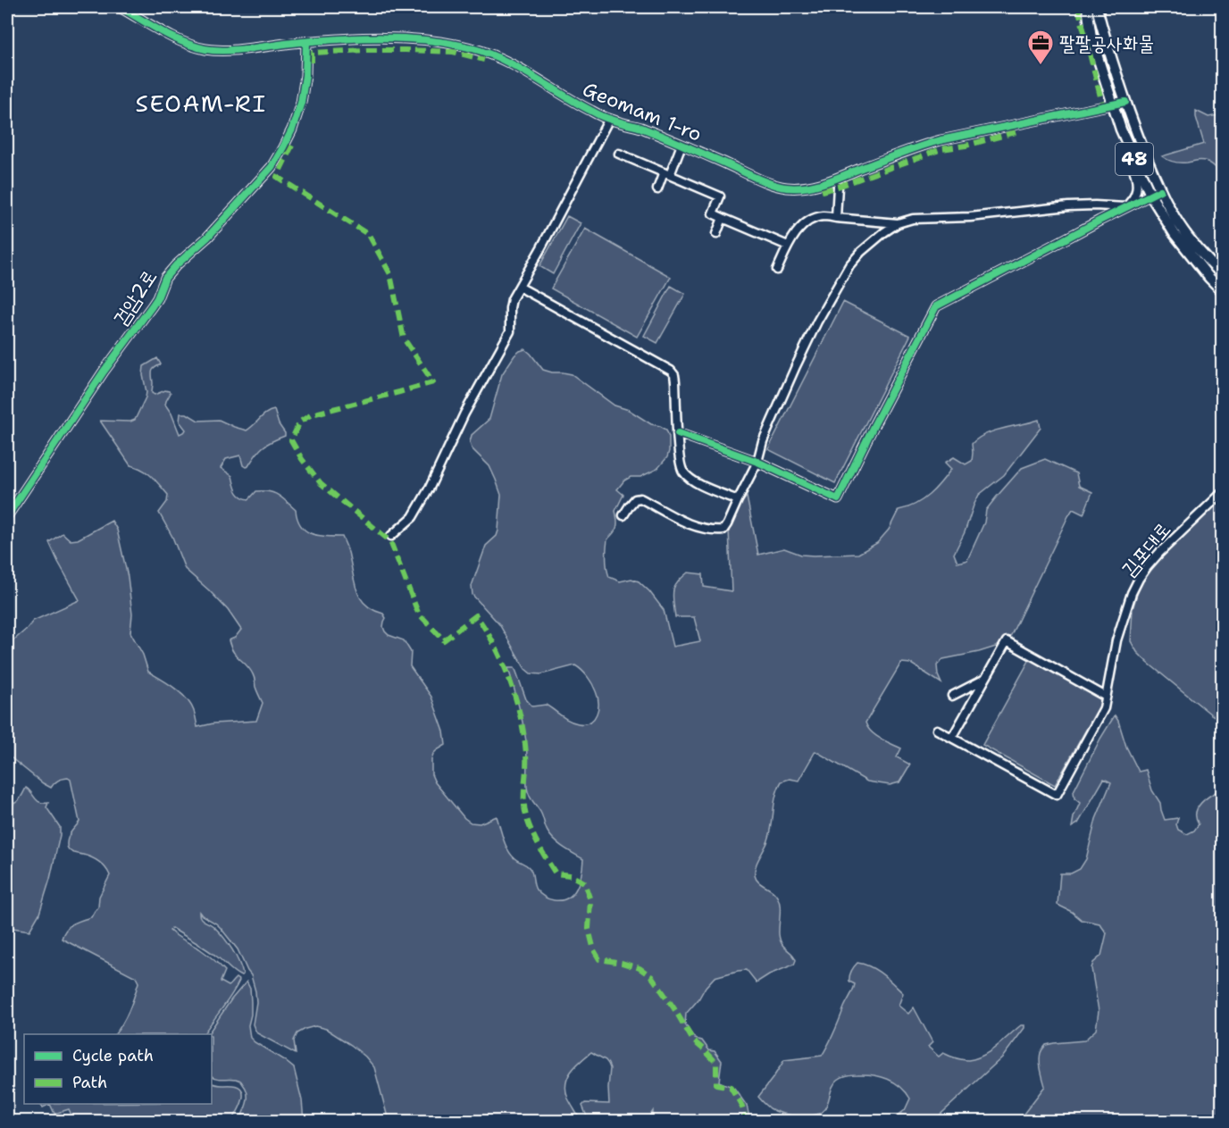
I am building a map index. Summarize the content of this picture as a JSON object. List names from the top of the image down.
{
  "streets": {
    "main road": ["48"],
    "street": ["Geomam 1-ro", "검암2로", "김포대로"]
  },
  "crossings": [
    ["Geomam 1-ro", "48"],
    ["Geomam 1-ro", "검암2로"]
  ],
  "districts": ["SEOAM-RI"],
  "places": {
    "office": ["팔팔공사화물"]
  },
  "legend": ["Cycle path", "Path"]
}
